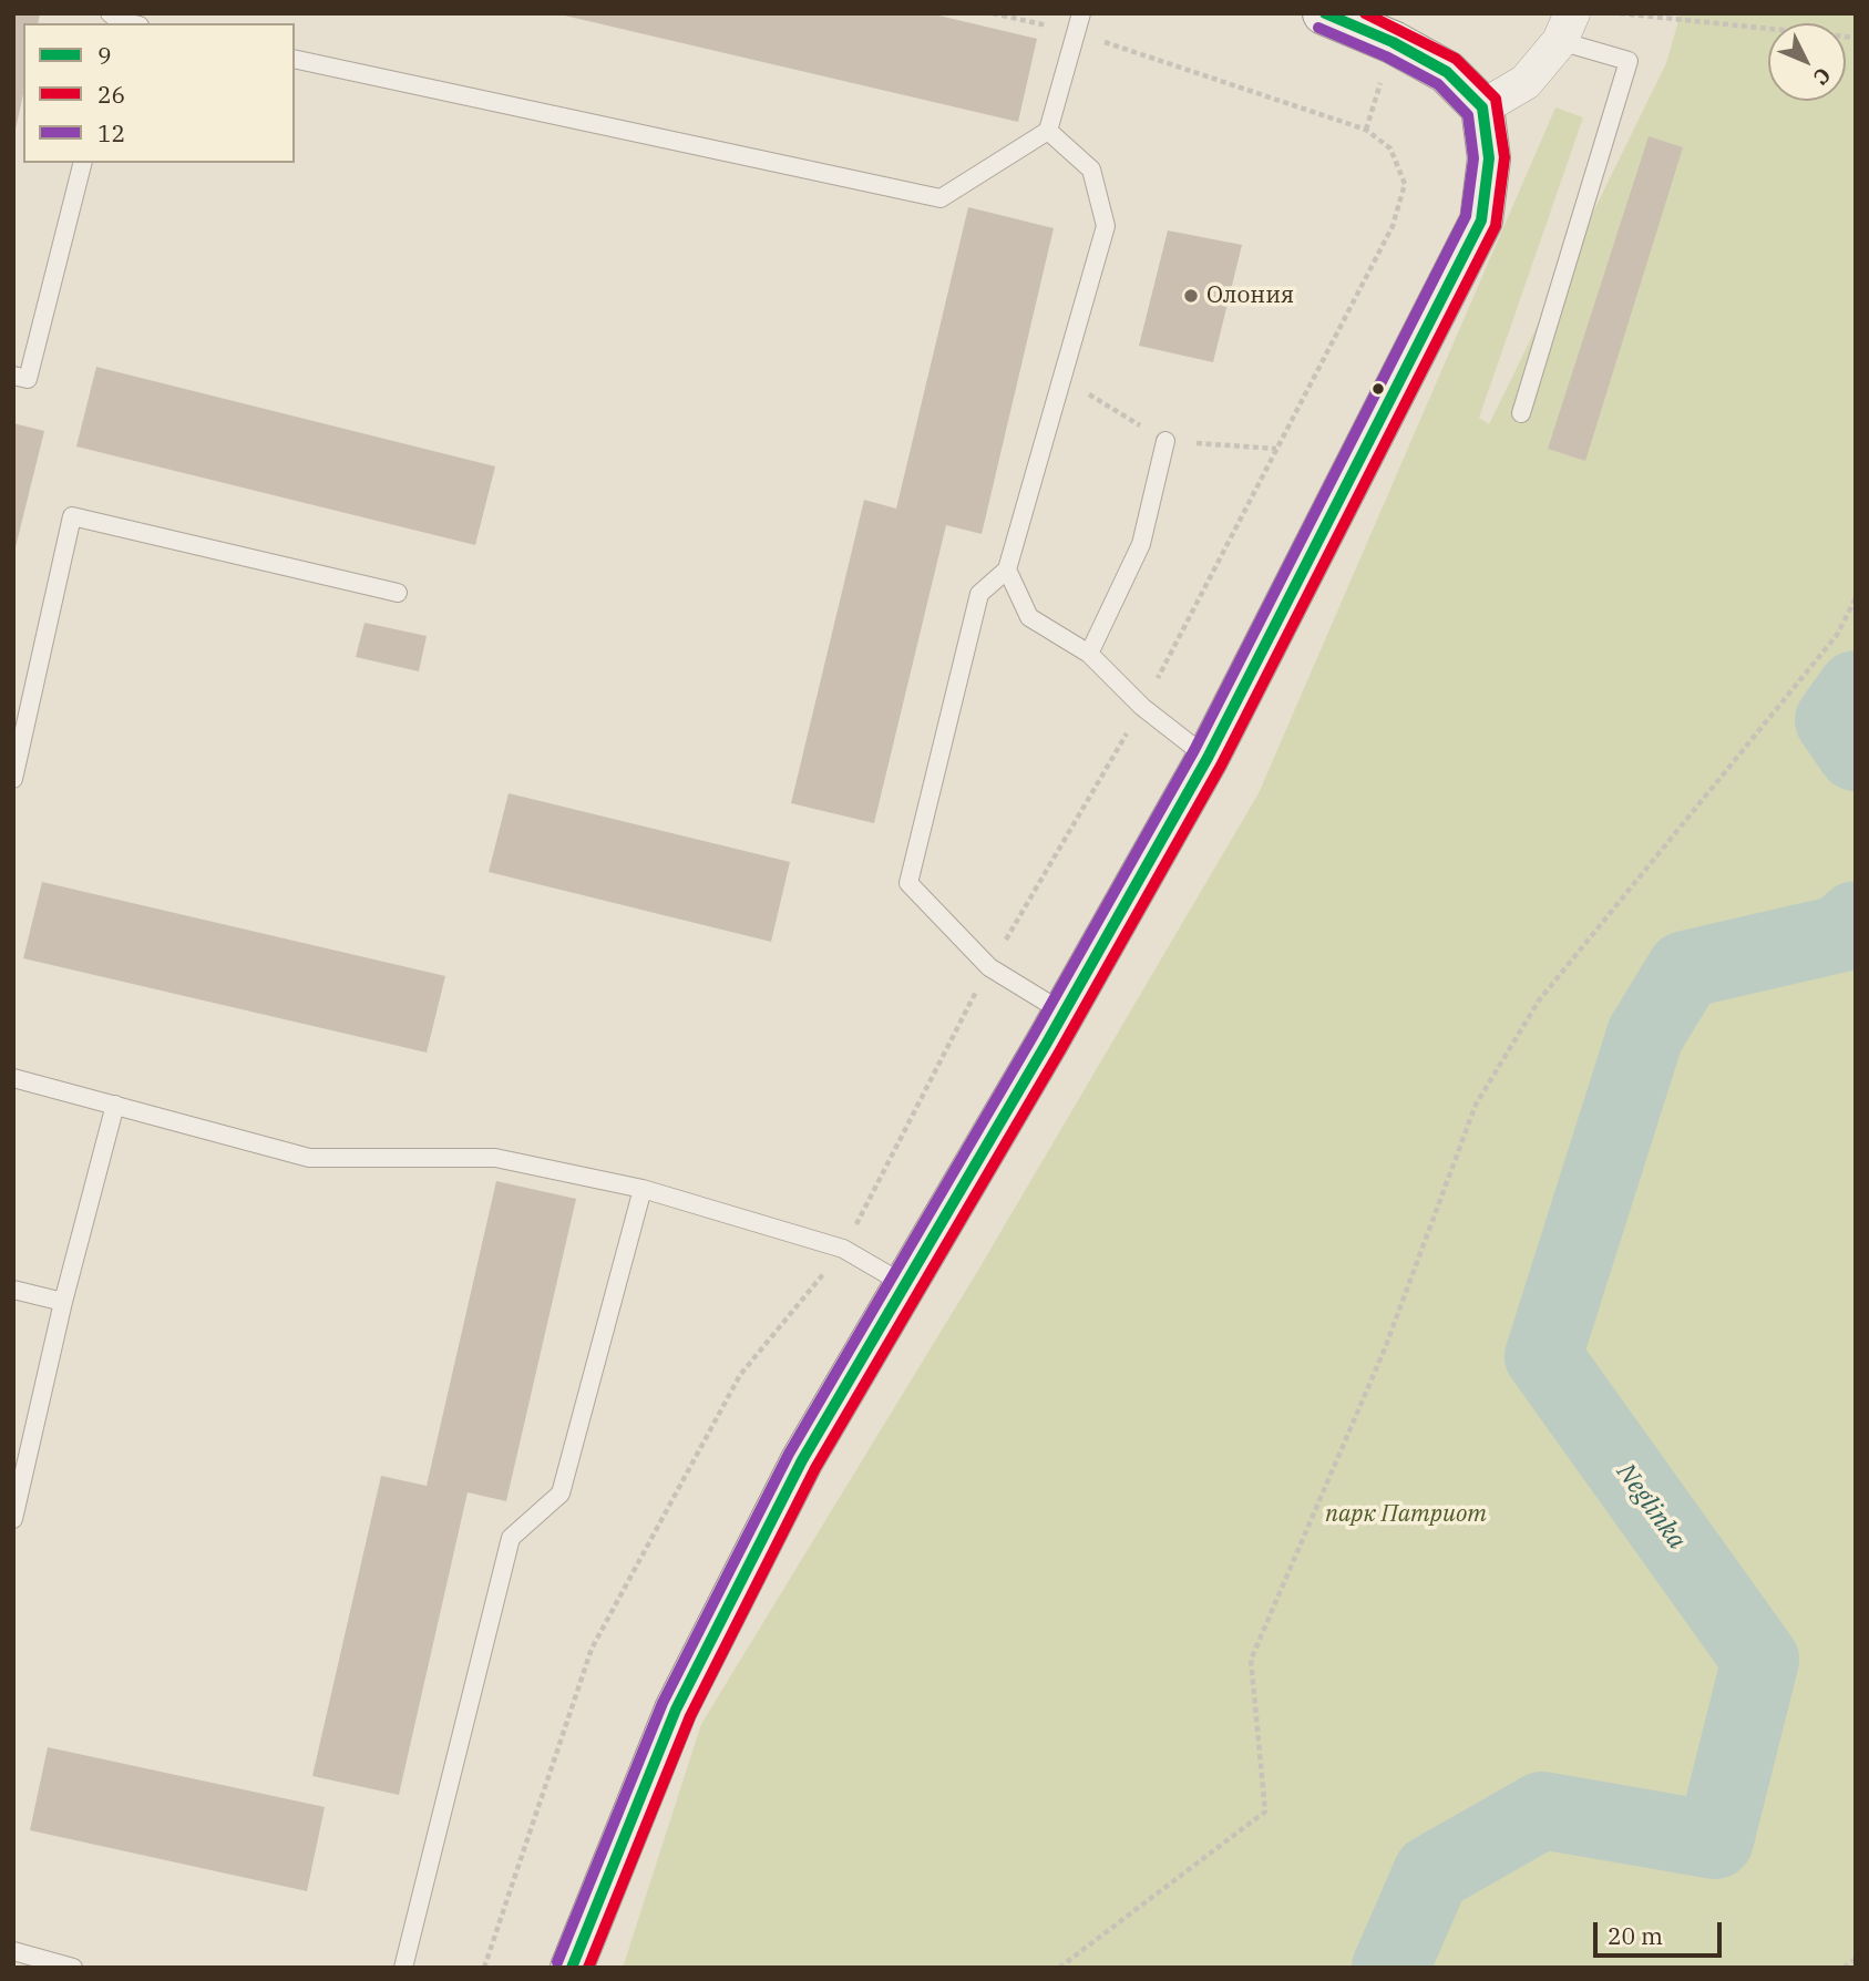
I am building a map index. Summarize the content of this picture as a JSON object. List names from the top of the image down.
{
  "water": ["Neglinka"],
  "parks": ["парк Патриот"],
  "places": ["Олония"],
  "lines": ["transit line 9", "transit line 26", "transit line 12"],
  "legend": ["9", "26", "12"],
  "scale_bar": "20 m",
  "north": "bottom right"
}
